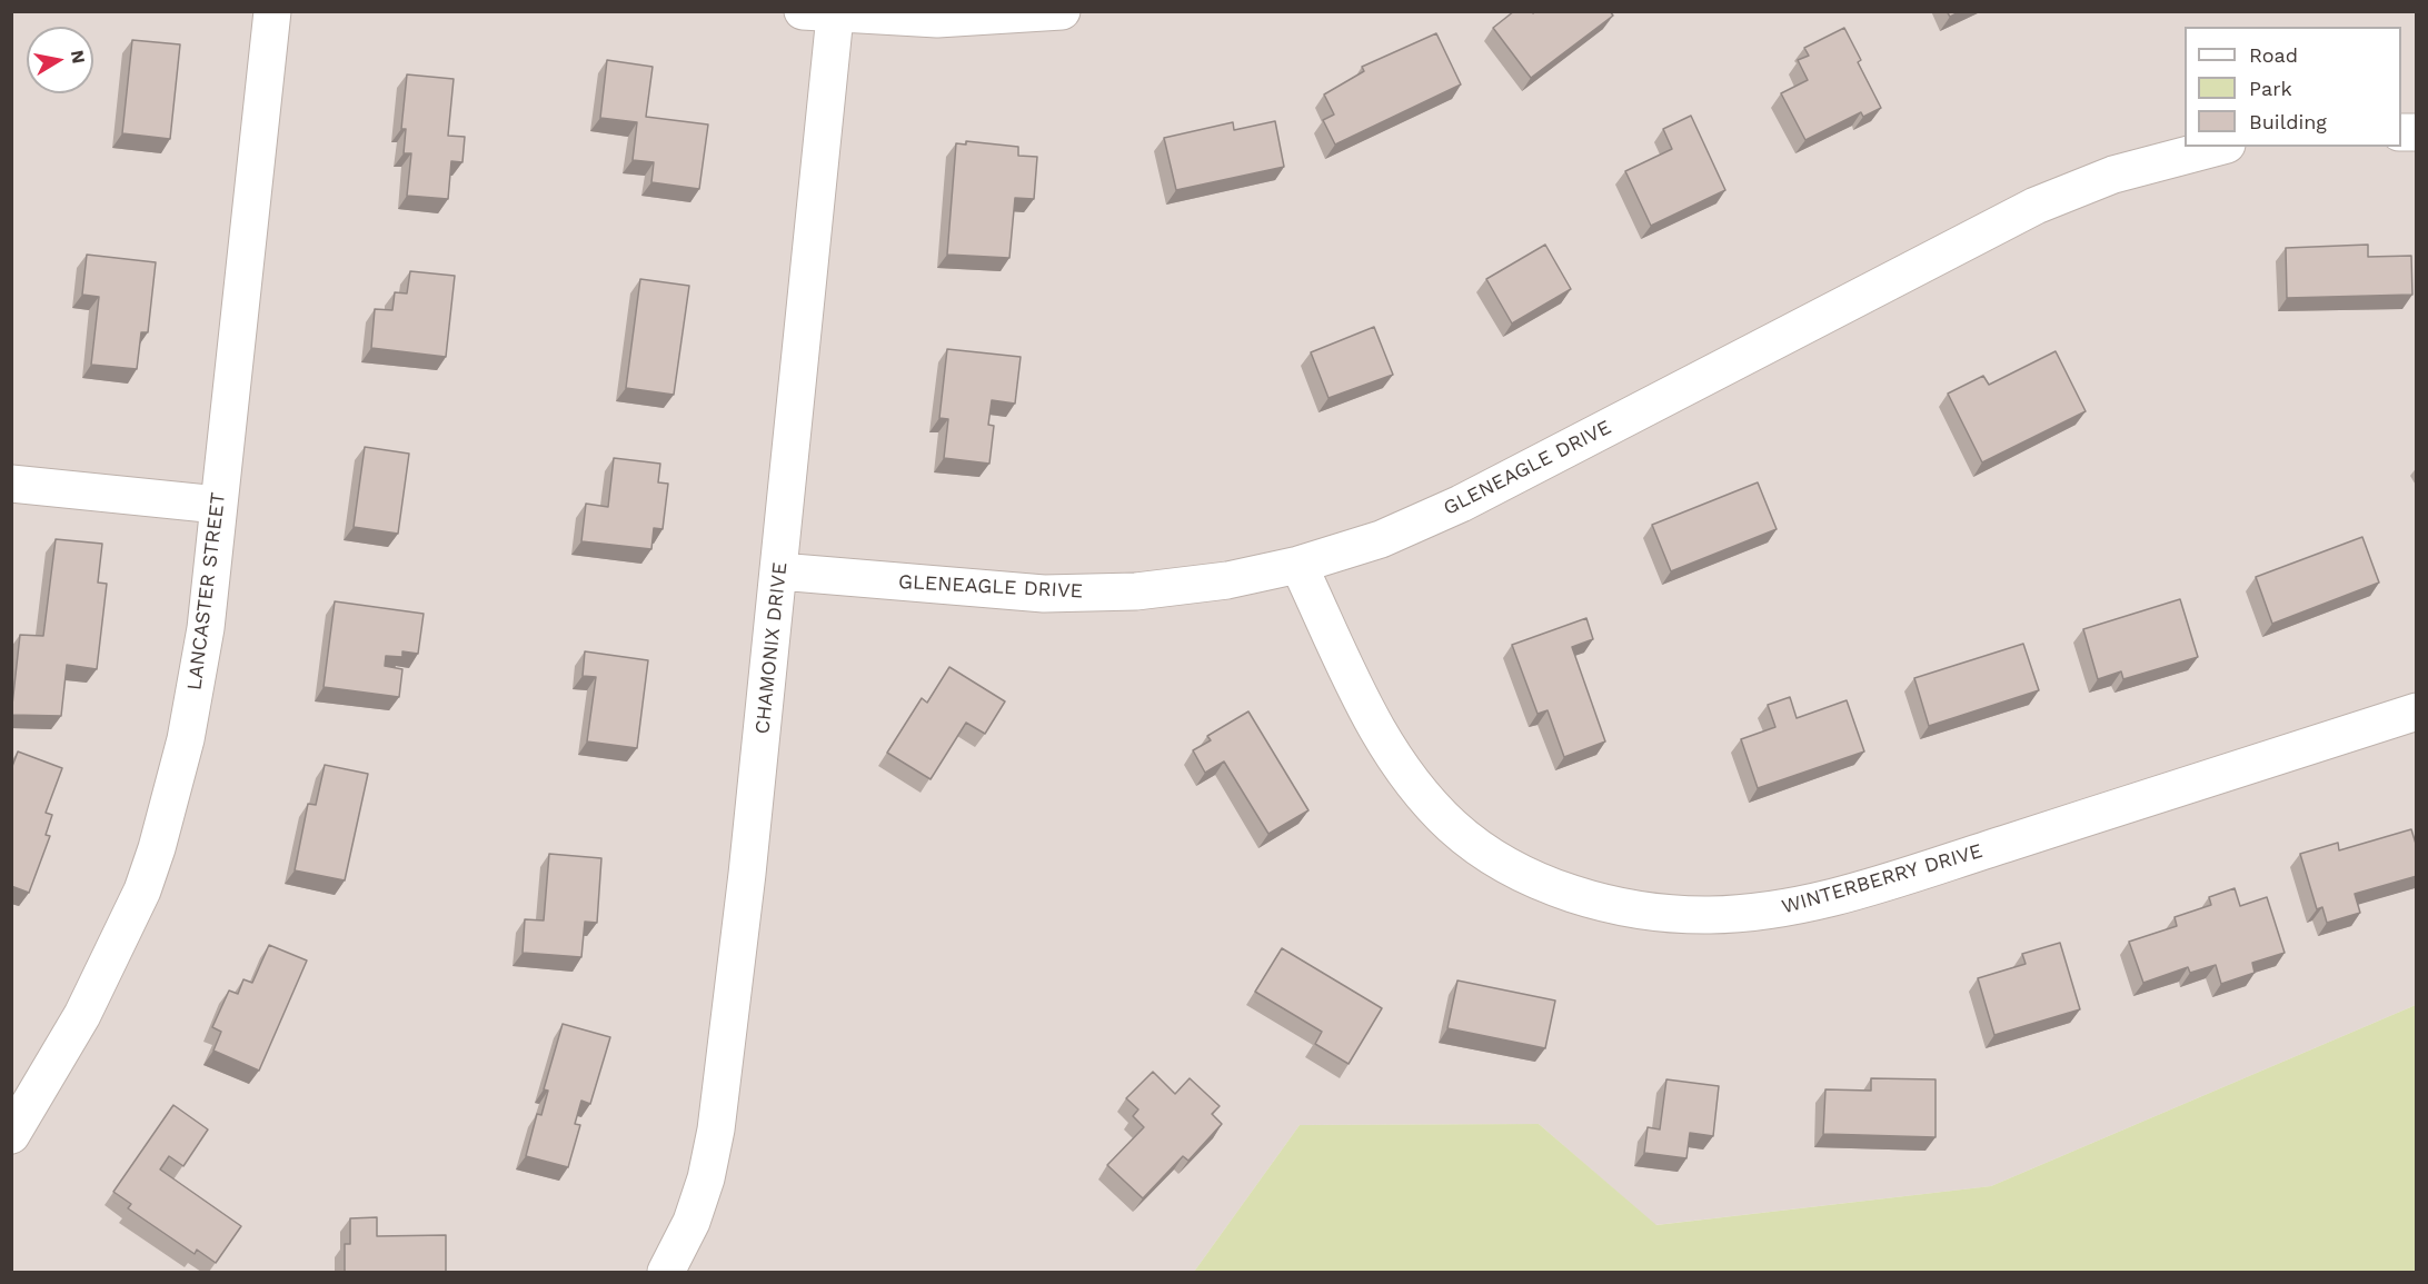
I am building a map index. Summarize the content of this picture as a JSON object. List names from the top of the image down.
{
  "streets": {
    "street": [
      "GLENEAGLE DRIVE",
      "LANCASTER STREET",
      "CHAMONIX DRIVE",
      "WINTERBERRY DRIVE"
    ]
  },
  "crossings": [
    ["GLENEAGLE DRIVE", "CHAMONIX DRIVE"],
    ["GLENEAGLE DRIVE", "WINTERBERRY DRIVE"]
  ],
  "legend": ["Road", "Park", "Building"],
  "north": "right"
}
